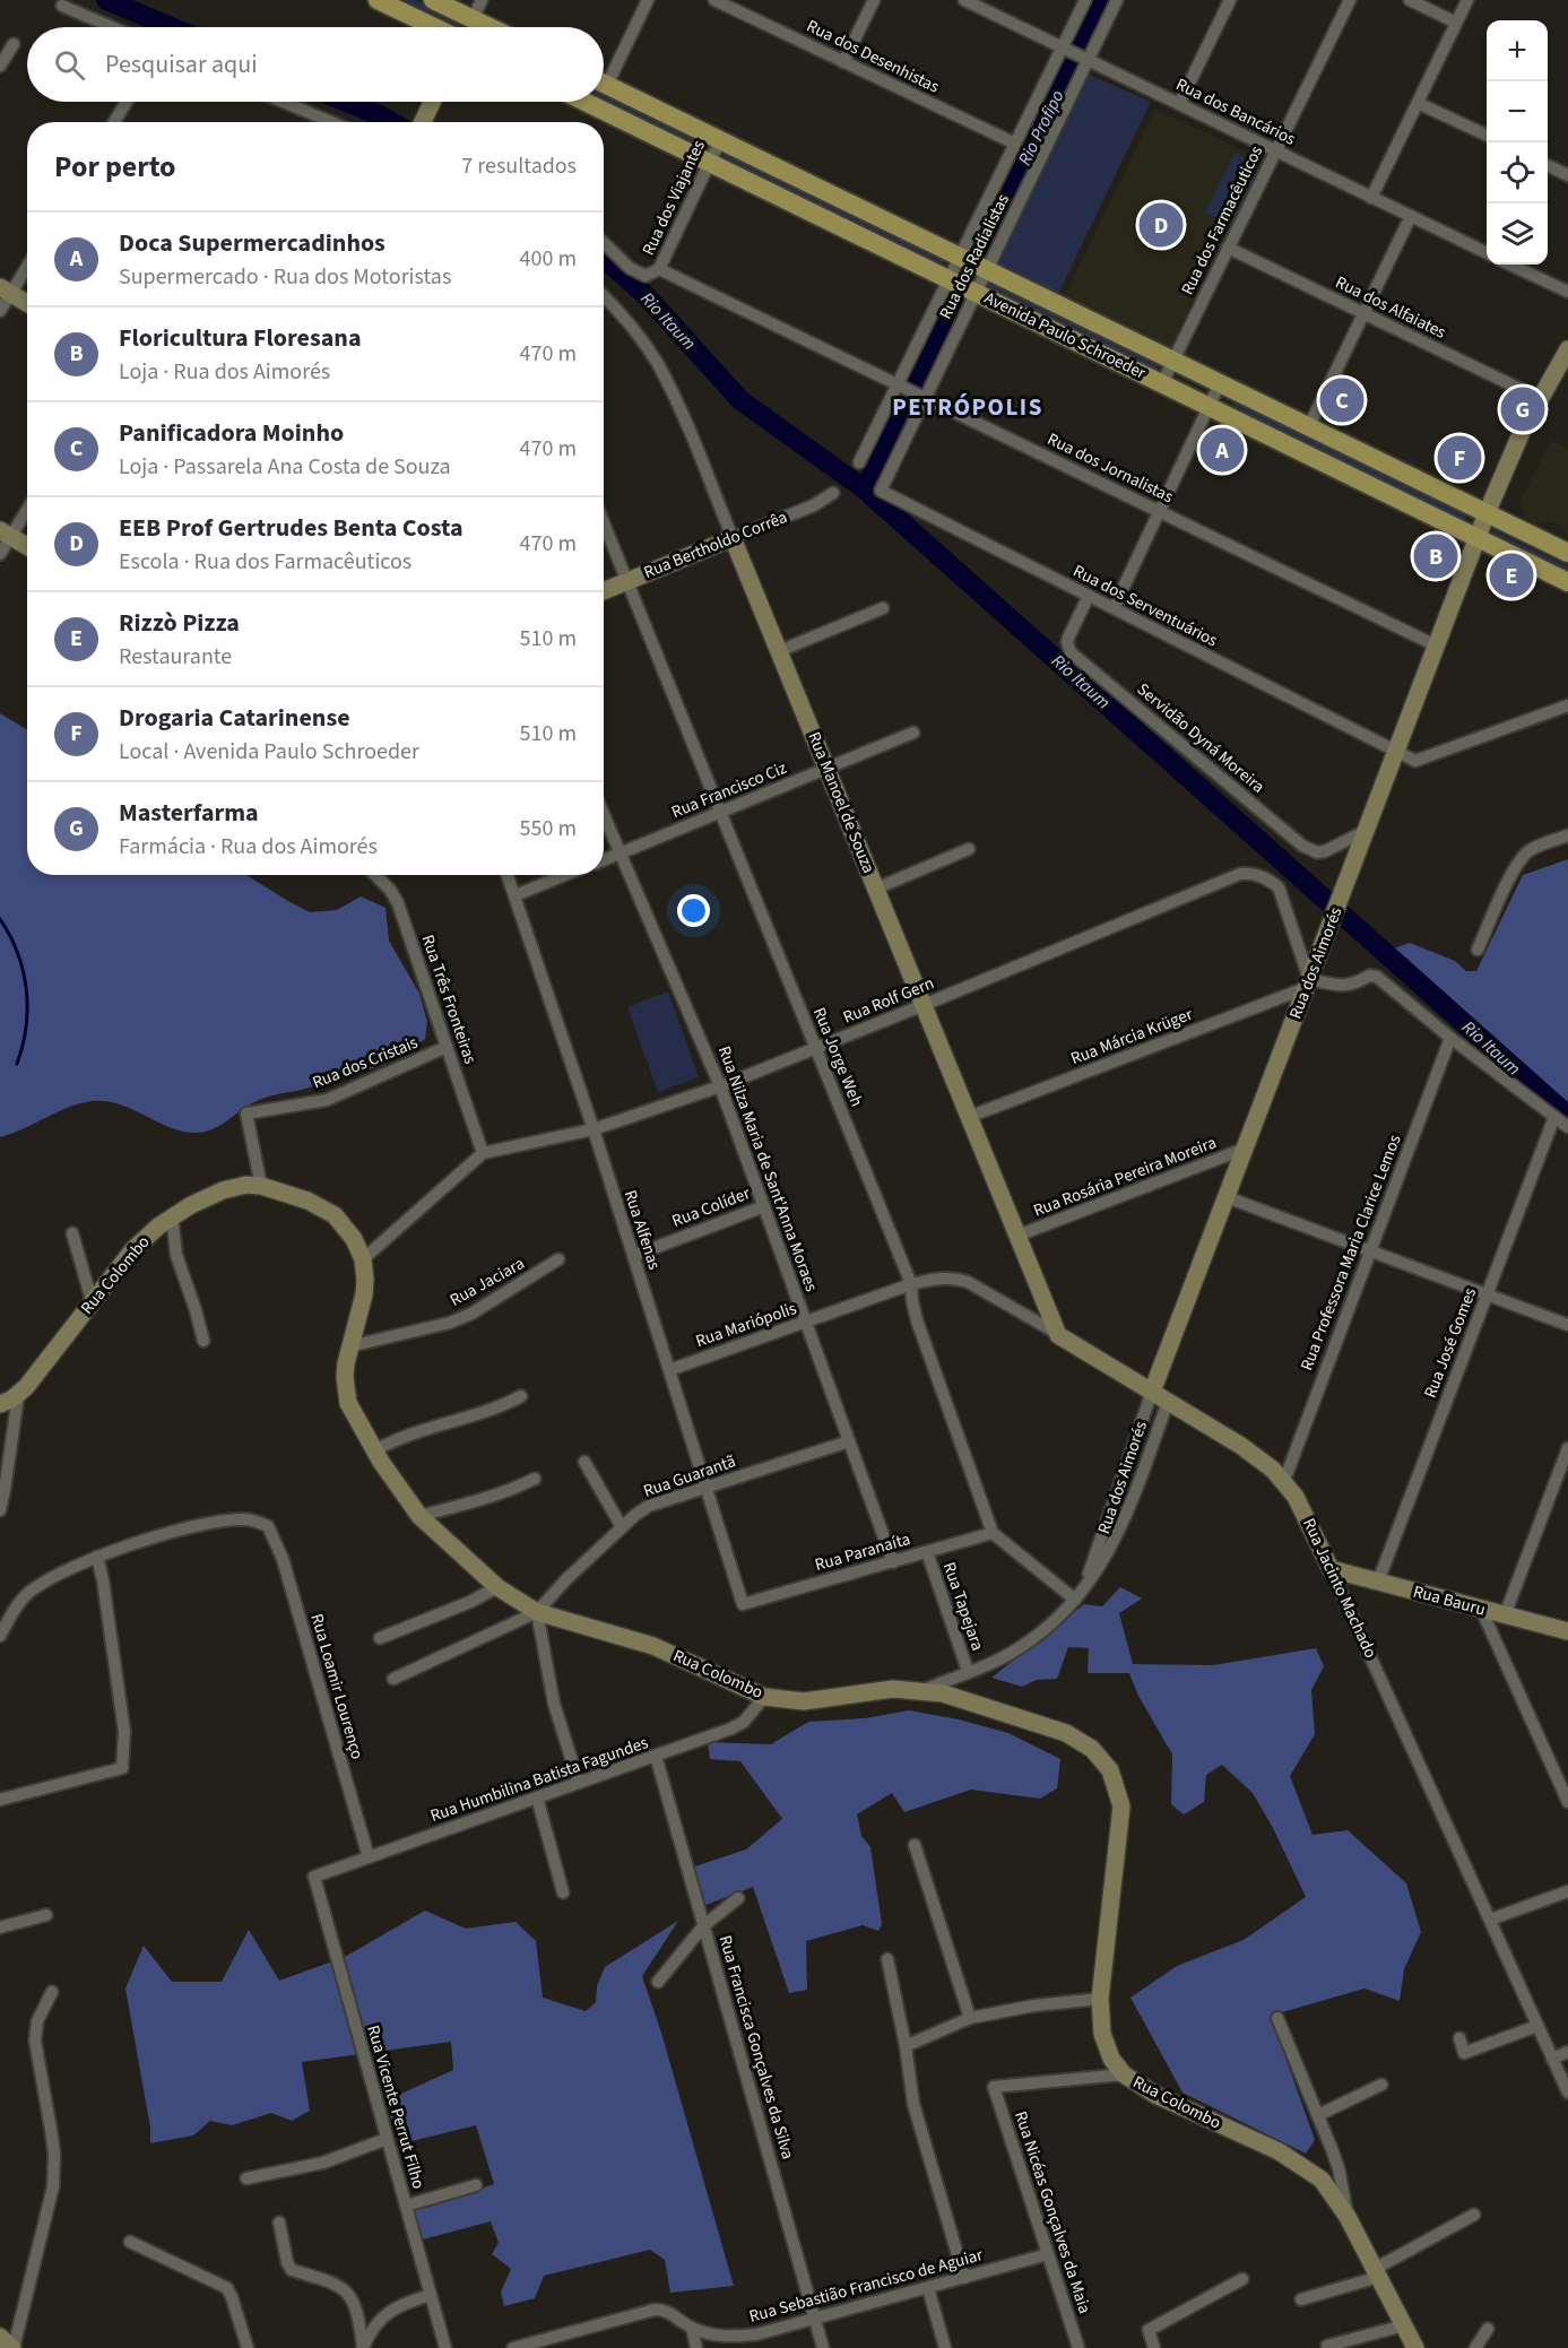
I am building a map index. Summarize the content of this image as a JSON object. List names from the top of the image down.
{
  "streets": {
    "main road": ["Avenida Paulo Schroeder"],
    "street": [
      "Rua dos Desenhistas",
      "Rua dos Bancários",
      "Rua dos Viajantes",
      "Rua dos Farmacêuticos",
      "Rua dos Radialistas",
      "Rua dos Alfaiates",
      "Rua dos Jornalistas",
      "Rua Bertholdo Corrêa",
      "Rua dos Serventuários",
      "Servidão Dyná Moreira",
      "Rua Francisco Ciz",
      "Rua Manoel de Souza",
      "Rua dos Aimorés",
      "Rua Três Fronteiras",
      "Rua Rolf Gern",
      "Rua Márcia Krüger",
      "Rua Jorge Weh",
      "Rua dos Cristais",
      "Rua Nilza Maria de Sant'Anna Moraes",
      "Rua Rosária Pereira Moreira",
      "Rua Colíder",
      "Rua Alfenas",
      "Rua Professora Maria Clarice Lemos",
      "Rua Colombo",
      "Rua Jaciara",
      "Rua Mariópolis",
      "Rua José Gomes",
      "Rua Guarantã",
      "Rua Paranaíta",
      "Rua Jacinto Machado",
      "Rua Bauru",
      "Rua Tapejara",
      "Rua Loamir Lourenço",
      "Rua Humbilina Batista Fagundes",
      "Rua Francisca Gonçalves da Silva",
      "Rua Vicente Perrut Filho",
      "Rua Nicéas Gonçalves da Maia",
      "Rua Sebastião Francisco de Aguiar"
    ]
  },
  "crossings": [
    ["Rua dos Desenhistas", "Rua dos Radialistas"],
    ["Rua dos Bancários", "Rua dos Farmacêuticos"],
    ["Rua dos Bancários", "Rua dos Radialistas"],
    ["Rua dos Viajantes", "Avenida Paulo Schroeder"],
    ["Rua dos Viajantes", "Rua dos Jornalistas"],
    ["Rua dos Farmacêuticos", "Rua dos Alfaiates"],
    ["Rua dos Farmacêuticos", "Avenida Paulo Schroeder"],
    ["Rua dos Radialistas", "Avenida Paulo Schroeder"],
    ["Rua dos Radialistas", "Rua dos Jornalistas"],
    ["Rua dos Radialistas", "Rua dos Serventuários"],
    ["Rua dos Alfaiates", "Rua dos Aimorés"],
    ["Avenida Paulo Schroeder", "Rua dos Aimorés"],
    ["Rua dos Jornalistas", "Rua dos Aimorés"],
    ["Rua Bertholdo Corrêa", "Rua Manoel de Souza"],
    ["Rua Bertholdo Corrêa", "Rua Jorge Weh"],
    ["Rua dos Serventuários", "Servidão Dyná Moreira"],
    ["Rua dos Serventuários", "Rua dos Aimorés"],
    ["Servidão Dyná Moreira", "Rua dos Aimorés"],
    ["Rua Francisco Ciz", "Rua Manoel de Souza"],
    ["Rua Francisco Ciz", "Rua Jorge Weh"],
    ["Rua Francisco Ciz", "Rua Nilza Maria de Sant'Anna Moraes"],
    ["Rua Manoel de Souza", "Rua Rolf Gern"],
    ["Rua Manoel de Souza", "Rua Márcia Krüger"],
    ["Rua Manoel de Souza", "Rua Rosária Pereira Moreira"],
    ["Rua Manoel de Souza", "Rua Jacinto Machado"],
    ["Rua dos Aimorés", "Rua Rolf Gern"],
    ["Rua dos Aimorés", "Rua Márcia Krüger"],
    ["Rua dos Aimorés", "Rua Rosária Pereira Moreira"],
    ["Rua dos Aimorés", "Rua Colombo"],
    ["Rua dos Aimorés", "Rua Jacinto Machado"],
    ["Rua dos Aimorés", "Rua Tapejara"],
    ["Rua Três Fronteiras", "Rua Rolf Gern"],
    ["Rua Três Fronteiras", "Rua dos Cristais"],
    ["Rua Rolf Gern", "Rua Márcia Krüger"],
    ["Rua Rolf Gern", "Rua Jorge Weh"],
    ["Rua Rolf Gern", "Rua Nilza Maria de Sant'Anna Moraes"],
    ["Rua Rolf Gern", "Rua Alfenas"],
    ["Rua Rolf Gern", "Rua Colombo"],
    ["Rua Jorge Weh", "Rua Mariópolis"],
    ["Rua Jorge Weh", "Rua Paranaíta"],
    ["Rua Jorge Weh", "Rua Jacinto Machado"],
    ["Rua dos Cristais", "Rua Colombo"],
    ["Rua Nilza Maria de Sant'Anna Moraes", "Rua Colíder"],
    ["Rua Nilza Maria de Sant'Anna Moraes", "Rua Mariópolis"],
    ["Rua Nilza Maria de Sant'Anna Moraes", "Rua Guarantã"],
    ["Rua Nilza Maria de Sant'Anna Moraes", "Rua Paranaíta"],
    ["Rua Colíder", "Rua Alfenas"],
    ["Rua Alfenas", "Rua Mariópolis"],
    ["Rua Alfenas", "Rua Guarantã"],
    ["Rua Alfenas", "Rua Paranaíta"],
    ["Rua Professora Maria Clarice Lemos", "Rua Jacinto Machado"],
    ["Rua Colombo", "Rua Jaciara"],
    ["Rua Colombo", "Rua Guarantã"],
    ["Rua Colombo", "Rua Humbilina Batista Fagundes"],
    ["Rua Colombo", "Rua Nicéas Gonçalves da Maia"],
    ["Rua Mariópolis", "Rua Jacinto Machado"],
    ["Rua José Gomes", "Rua Bauru"],
    ["Rua Paranaíta", "Rua Tapejara"],
    ["Rua Jacinto Machado", "Rua Bauru"],
    ["Rua Loamir Lourenço", "Rua Humbilina Batista Fagundes"],
    ["Rua Humbilina Batista Fagundes", "Rua Francisca Gonçalves da Silva"],
    ["Rua Humbilina Batista Fagundes", "Rua Vicente Perrut Filho"],
    ["Rua Francisca Gonçalves da Silva", "Rua Sebastião Francisco de Aguiar"],
    ["Rua Nicéas Gonçalves da Maia", "Rua Sebastião Francisco de Aguiar"]
  ],
  "districts": ["PETRÓPOLIS"],
  "water": ["Rio Profipo", "Rio Itaum"],
  "page": {
    "map_buttons": ["+", "−"],
    "search": "Pesquisar aqui",
    "heading": ["Por perto", "7 resultados"],
    "pins": [
      "D",
      "C",
      "G",
      "A",
      "F",
      "B",
      "E"
    ],
    "list": [
      {
        "mark": "A",
        "name": "Doca Supermercadinhos",
        "note": "Supermercado · Rua dos Motoristas",
        "value": "400 m"
      },
      {
        "mark": "B",
        "name": "Floricultura Floresana",
        "note": "Loja · Rua dos Aimorés",
        "value": "470 m"
      },
      {
        "mark": "C",
        "name": "Panificadora Moinho",
        "note": "Loja · Passarela Ana Costa de Souza",
        "value": "470 m"
      },
      {
        "mark": "D",
        "name": "EEB Prof Gertrudes Benta Costa",
        "note": "Escola · Rua dos Farmacêuticos",
        "value": "470 m"
      },
      {
        "mark": "E",
        "name": "Rizzò Pizza",
        "note": "Restaurante",
        "value": "510 m"
      },
      {
        "mark": "F",
        "name": "Drogaria Catarinense",
        "note": "Local · Avenida Paulo Schroeder",
        "value": "510 m"
      },
      {
        "mark": "G",
        "name": "Masterfarma",
        "note": "Farmácia · Rua dos Aimorés",
        "value": "550 m"
      }
    ]
  }
}
